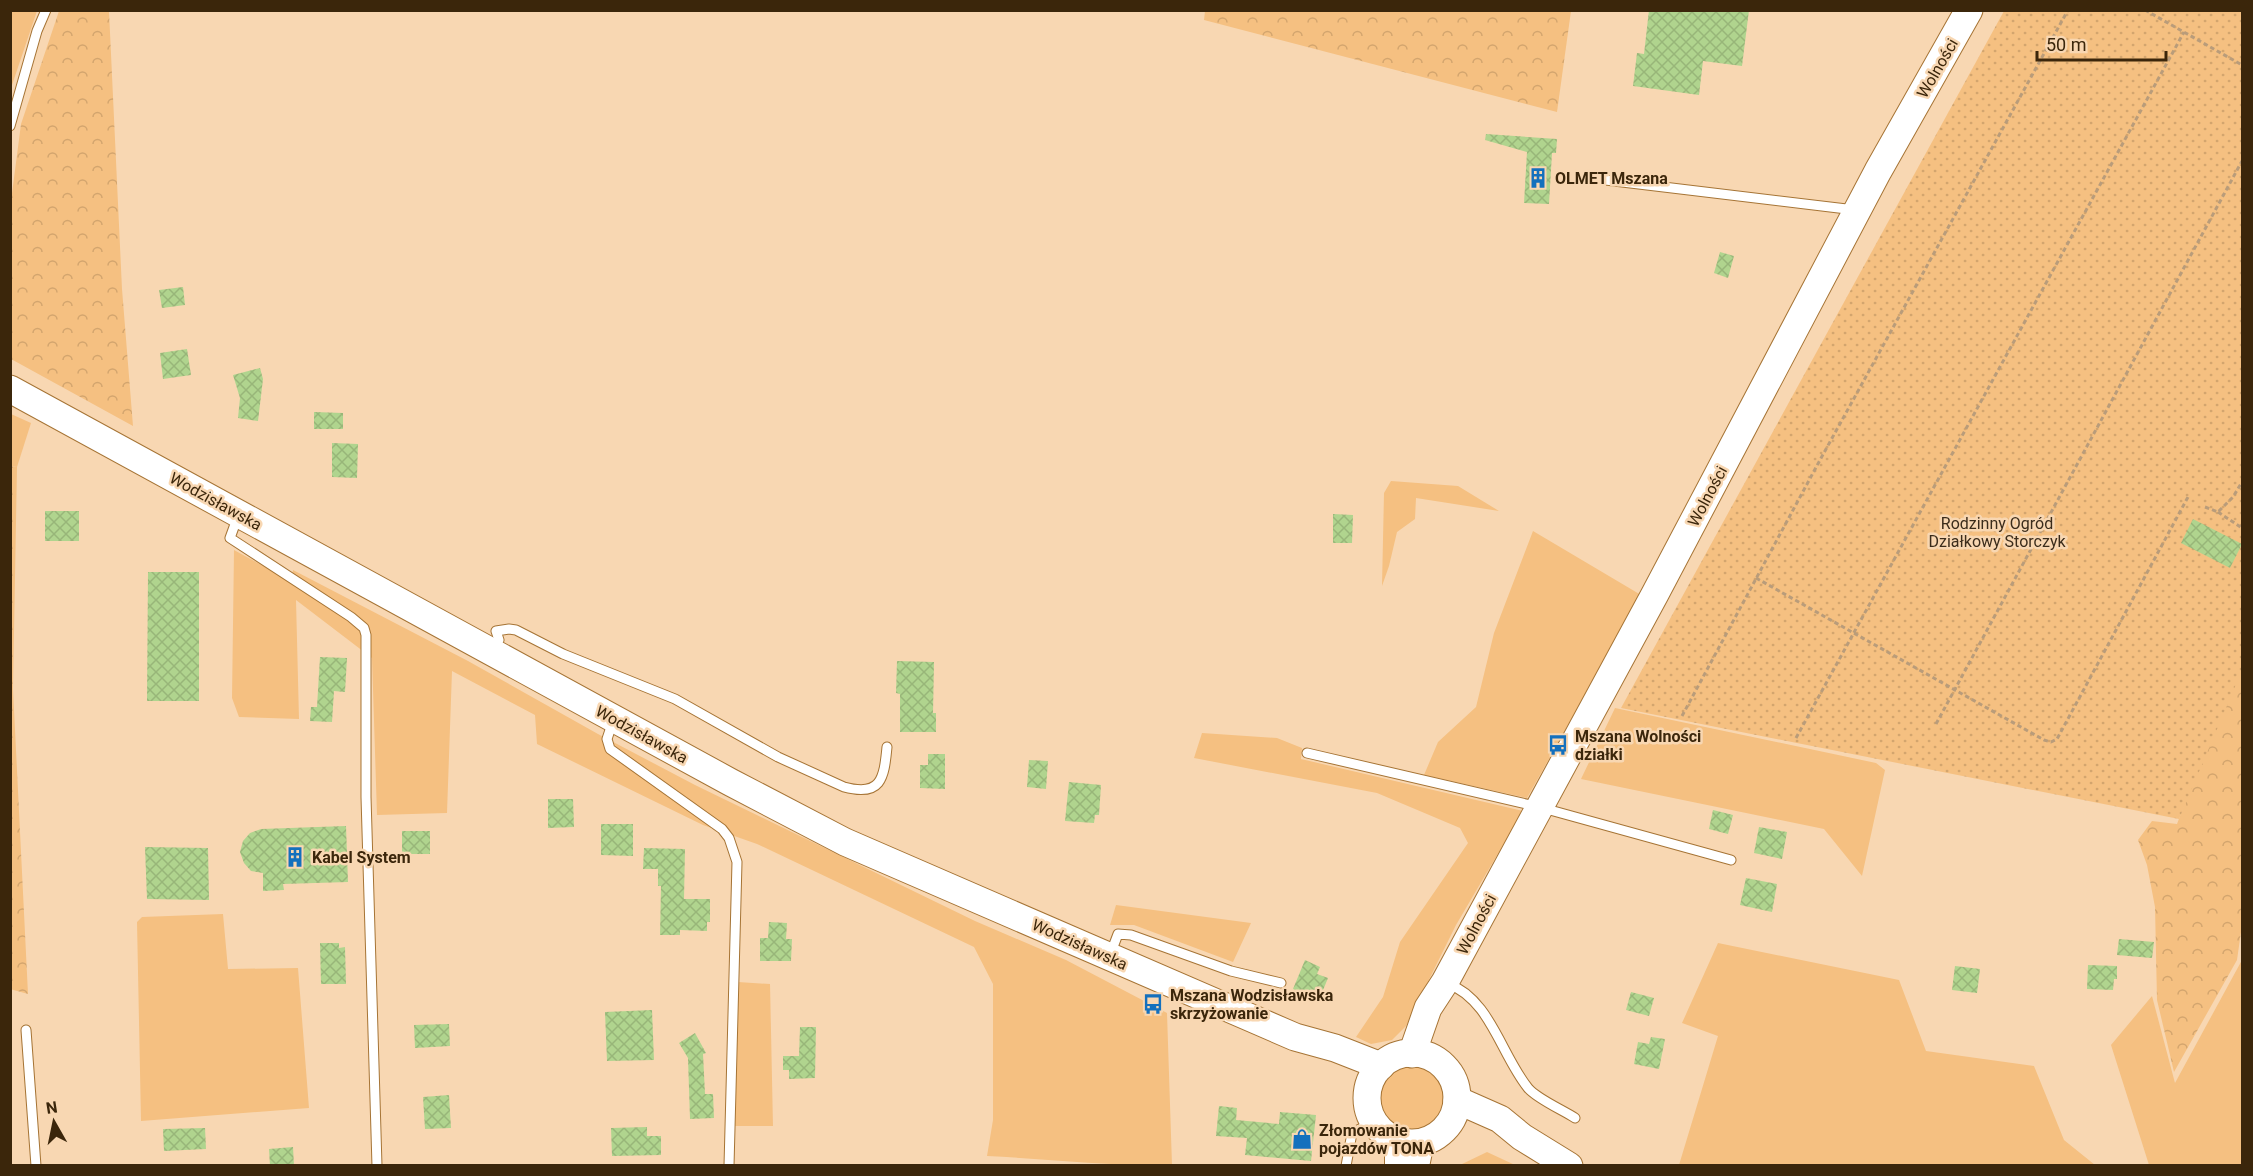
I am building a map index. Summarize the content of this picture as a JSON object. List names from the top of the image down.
{
  "streets": {
    "main road": ["Wolności", "Wodzisławska"]
  },
  "crossings": [
    ["Wolności", "Wodzisławska"]
  ],
  "parks": ["Rodzinny Ogród Działkowy Storczyk"],
  "places": {
    "building": ["OLMET Mszana", "Kabel System"],
    "bus stop": ["Mszana Wolności działki", "Mszana Wodzisławska skrzyżowanie"],
    "shop": ["Złomowanie pojazdów TONA"]
  },
  "scale_bar": "50 m",
  "north": "top"
}
